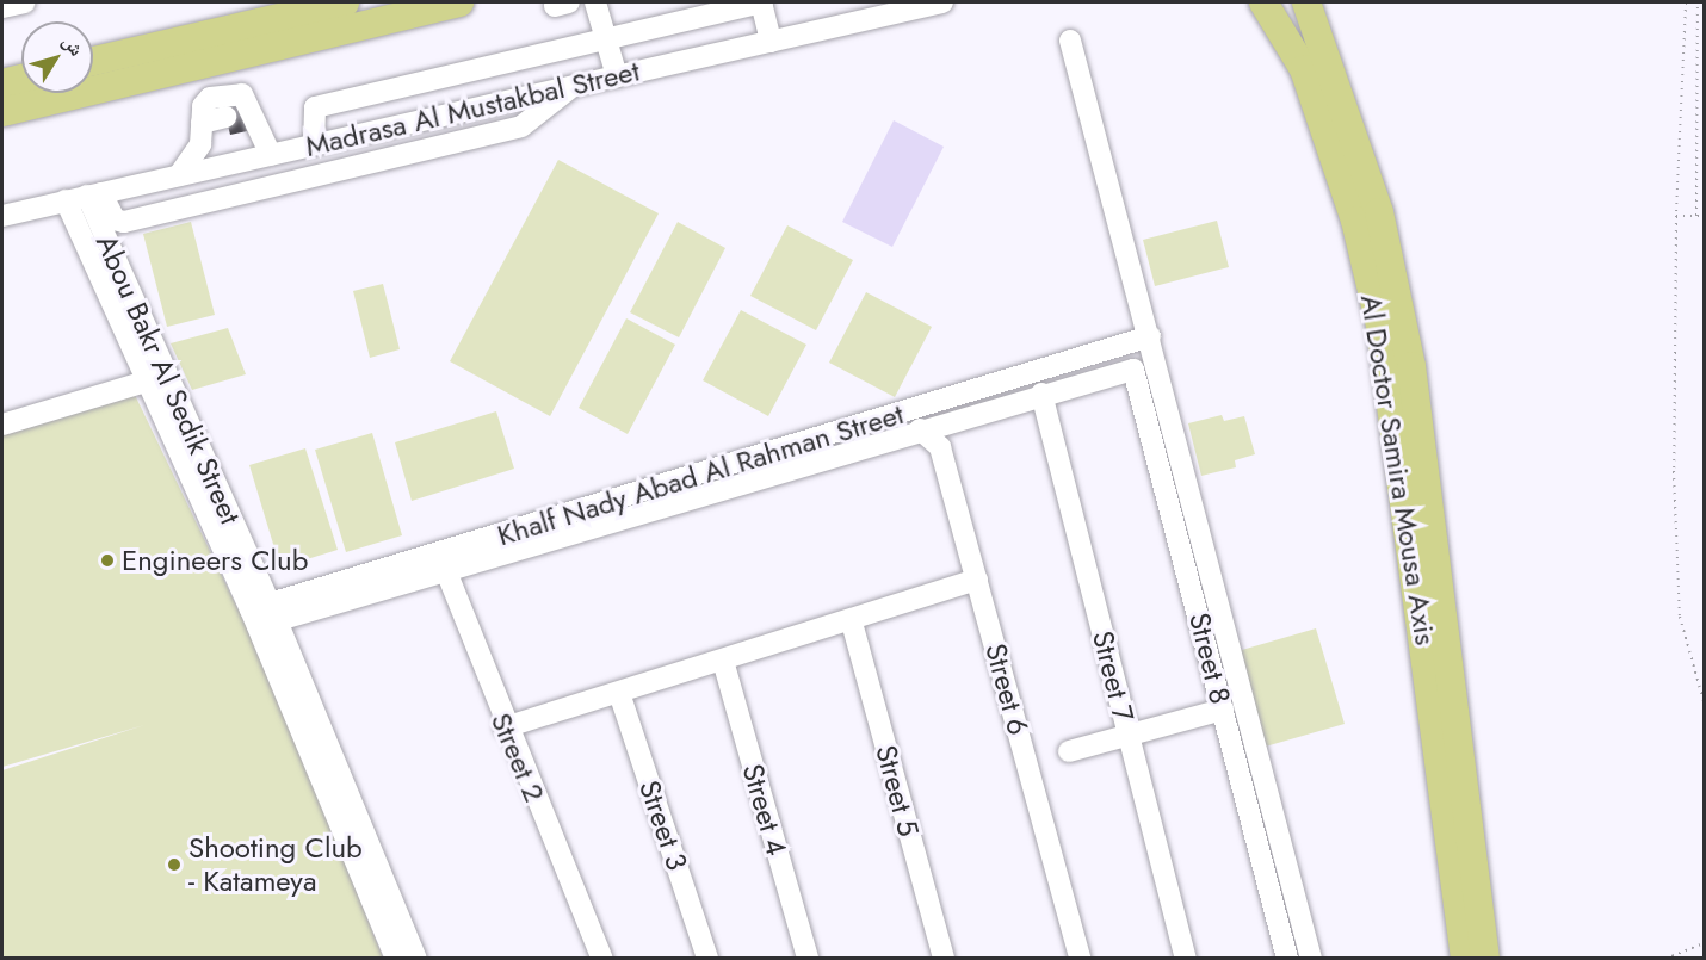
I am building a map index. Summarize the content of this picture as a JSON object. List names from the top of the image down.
{
  "streets": {
    "main road": ["Al Doctor Samira Mousa Axis"],
    "street": [
      "Madrasa Al Mustakbal Street",
      "Abou Bakr Al Sedik Street",
      "Khalf Nady Abad Al Rahman Street",
      "Street 8",
      "Street 7",
      "Street 6",
      "Street 2",
      "Street 5",
      "Street 4",
      "Street 3"
    ]
  },
  "crossings": [
    ["Madrasa Al Mustakbal Street", "Abou Bakr Al Sedik Street"],
    ["Abou Bakr Al Sedik Street", "Khalf Nady Abad Al Rahman Street"],
    ["Khalf Nady Abad Al Rahman Street", "Street 8"],
    ["Khalf Nady Abad Al Rahman Street", "Street 7"],
    ["Khalf Nady Abad Al Rahman Street", "Street 6"],
    ["Khalf Nady Abad Al Rahman Street", "Street 2"]
  ],
  "places": ["Engineers Club", "Shooting Club - Katameya"],
  "north": "top right"
}
